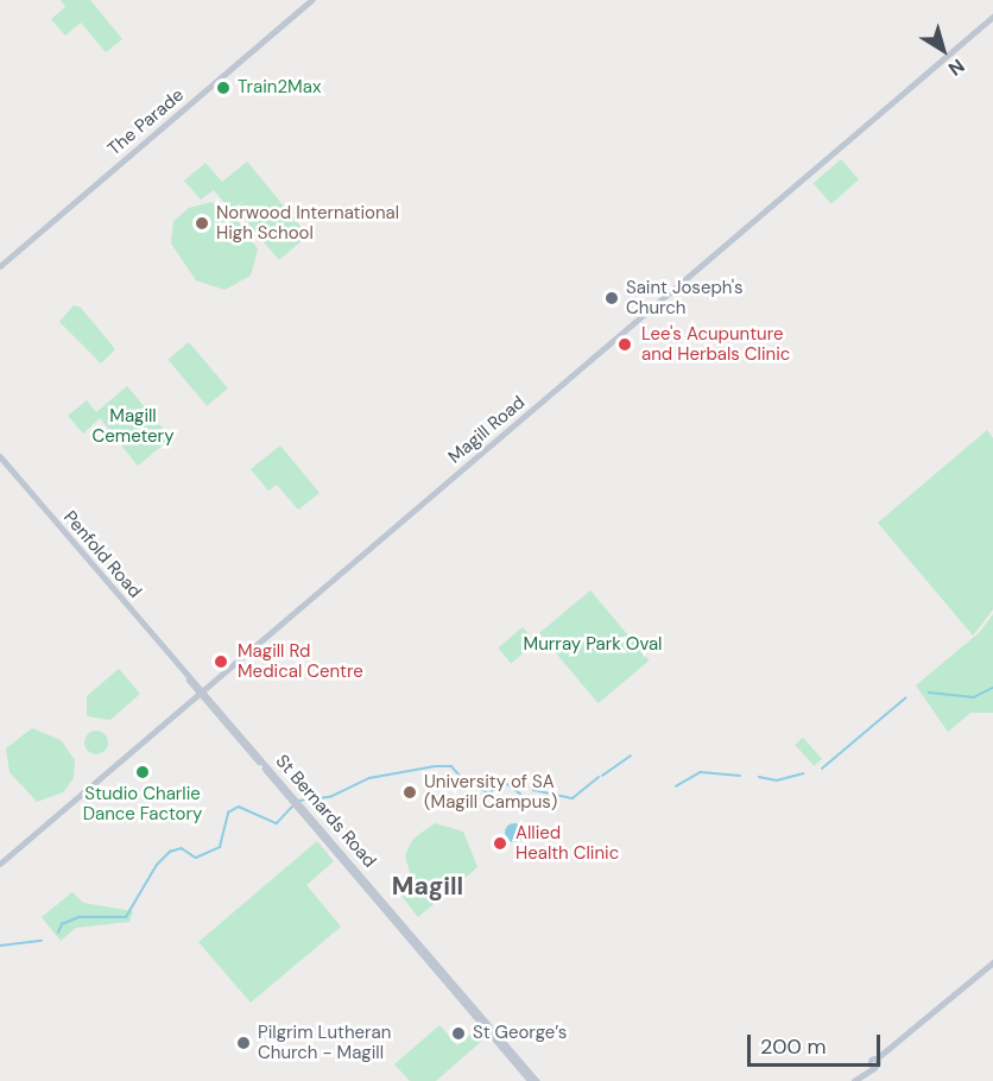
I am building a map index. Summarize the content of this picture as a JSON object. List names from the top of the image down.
{
  "streets": {
    "main road": [
      "The Parade",
      "Magill Road",
      "Penfold Road",
      "St Bernards Road"
    ]
  },
  "crossings": [
    ["Magill Road", "Penfold Road"],
    ["Magill Road", "St Bernards Road"],
    ["Penfold Road", "St Bernards Road"]
  ],
  "districts": ["Magill"],
  "parks": ["Magill Cemetery", "Murray Park Oval"],
  "places": [
    "Train2Max",
    "Norwood International High School",
    "Saint Joseph's Church",
    "Lee's Acupunture and Herbals Clinic",
    "Magill Rd Medical Centre",
    "Studio Charlie Dance Factory",
    "University of SA (Magill Campus)",
    "Allied Health Clinic",
    "St George’s",
    "Pilgrim Lutheran Church - Magill"
  ],
  "scale_bar": "200 m",
  "north": "bottom right"
}
